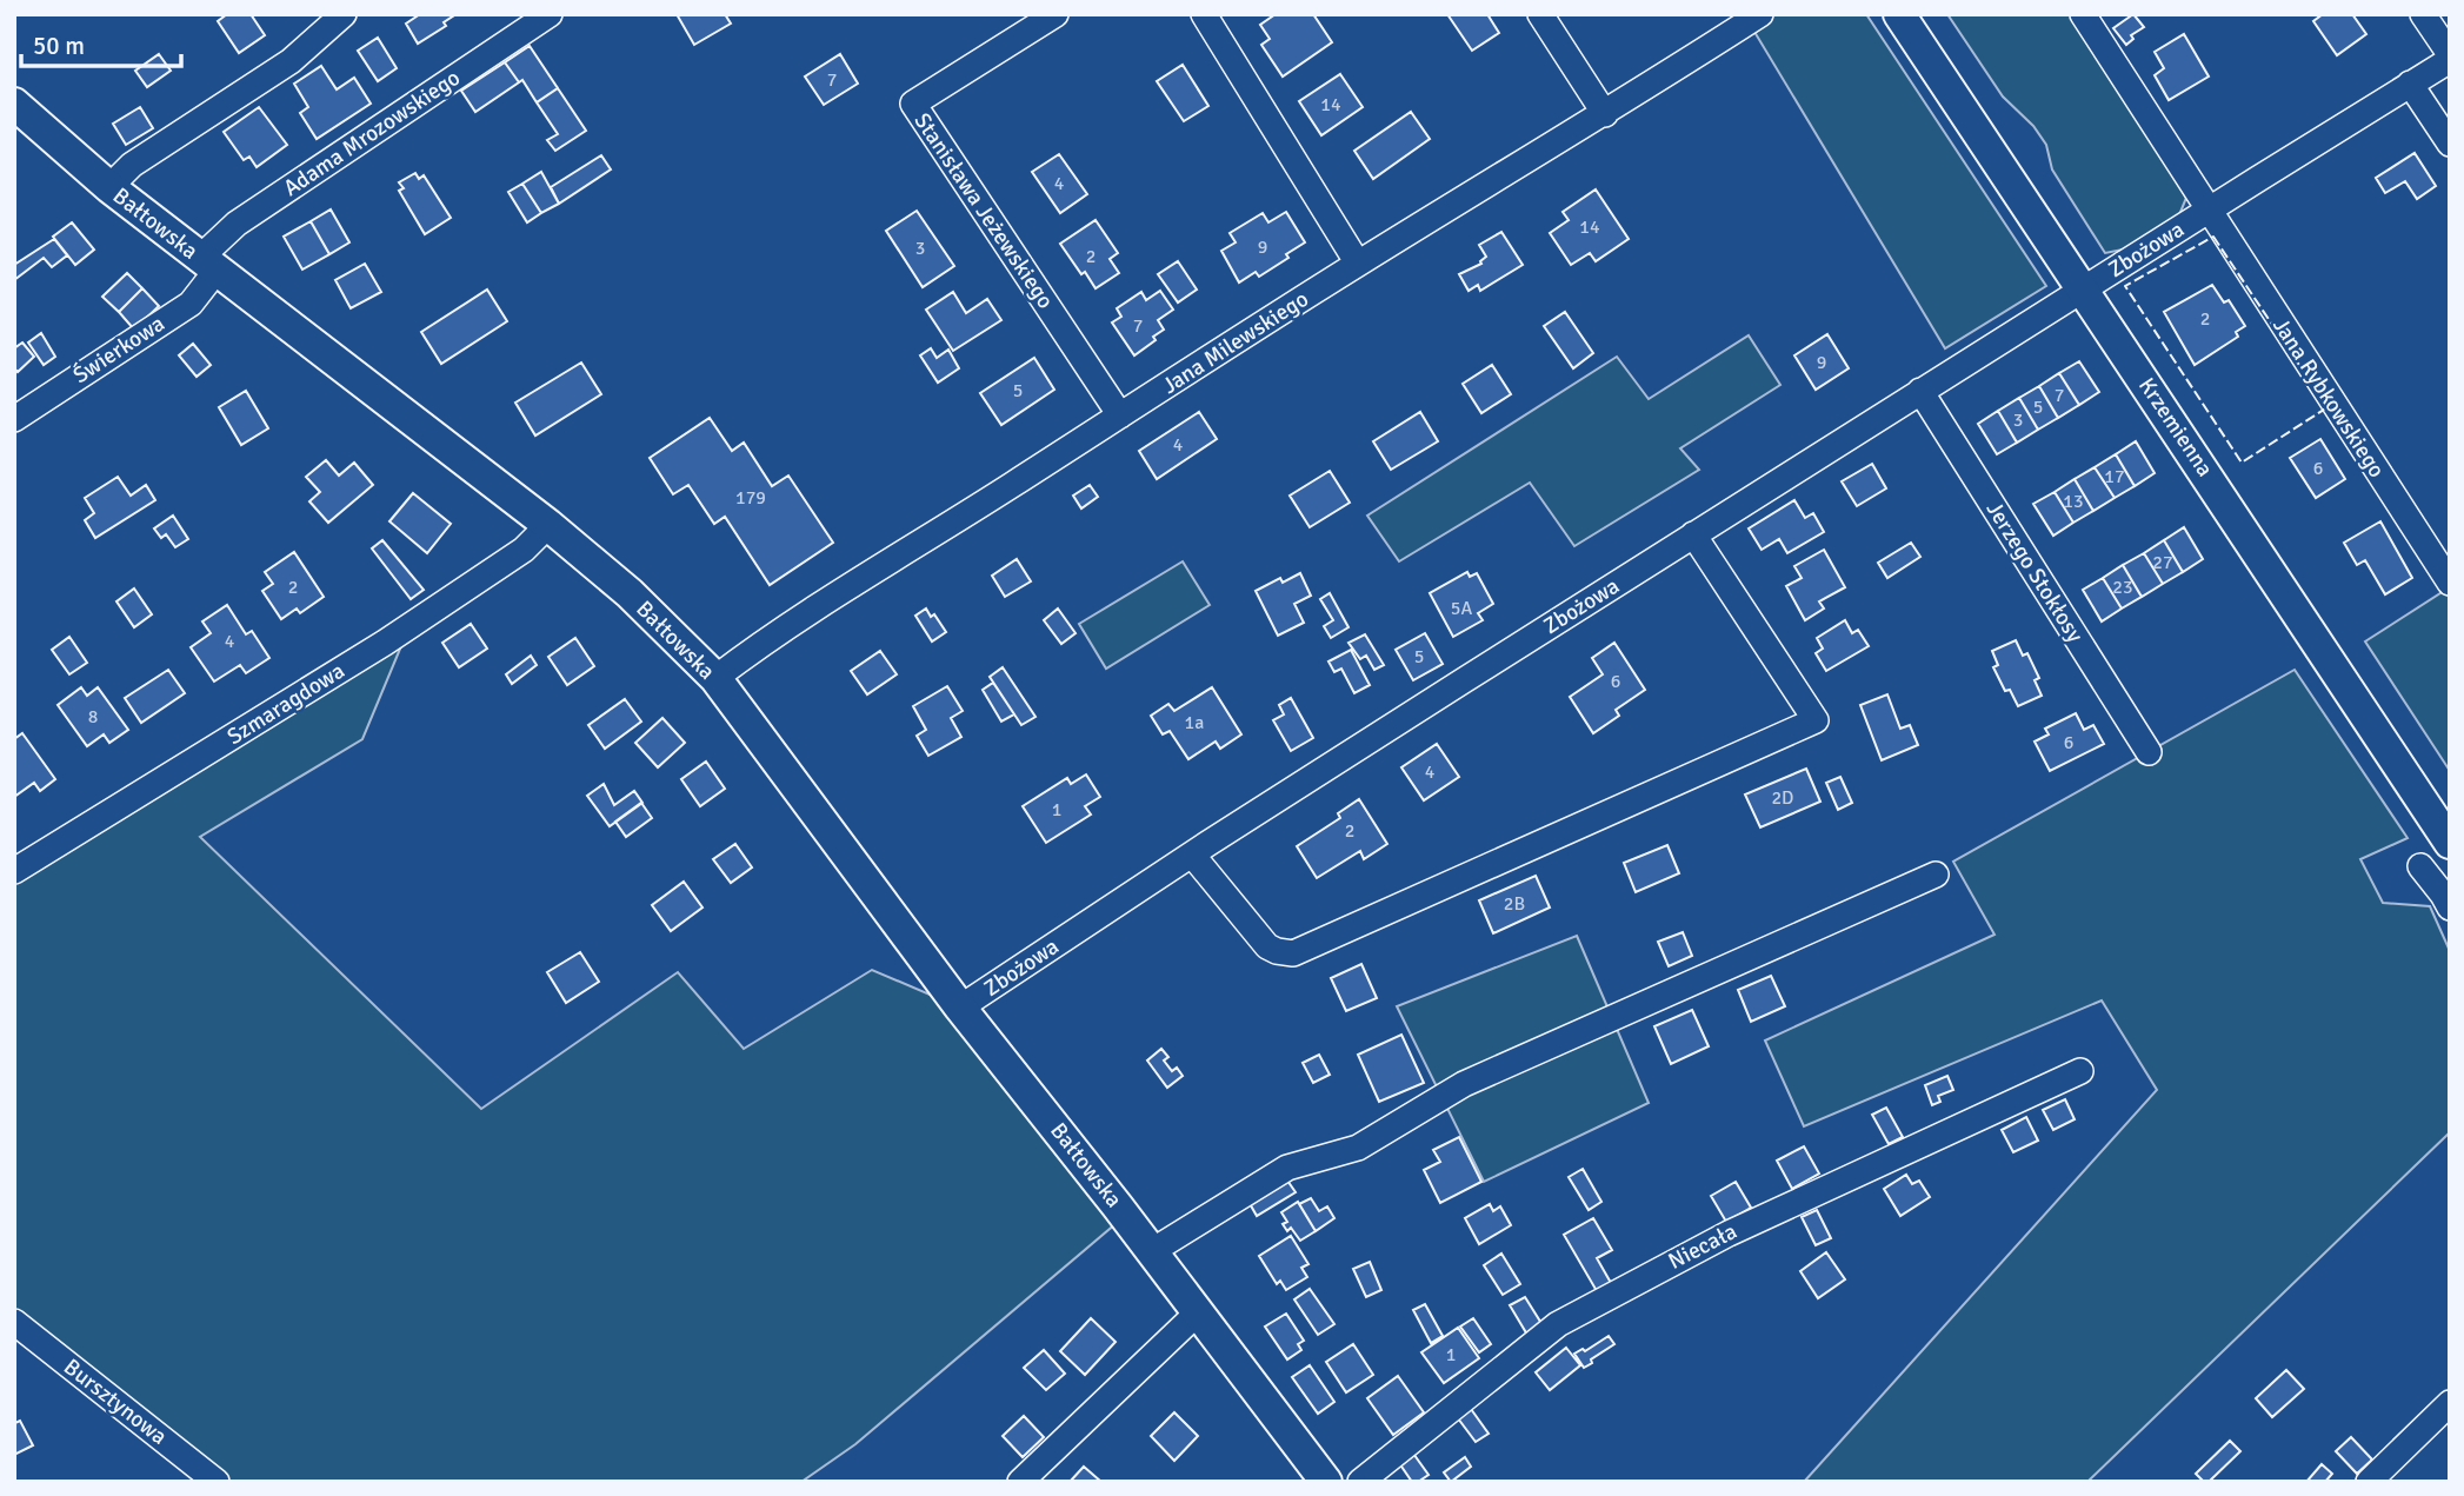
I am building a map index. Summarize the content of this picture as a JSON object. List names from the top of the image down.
{
  "streets": {
    "main road": ["Bałtowska", "Krzemienna"],
    "street": [
      "Adama Mrozowskiego",
      "Stanisława Jeżewskiego",
      "Zbożowa",
      "Jana Milewskiego",
      "Świerkowa",
      "Jana Rybkowskiego",
      "Jerzego Stokłosy",
      "Szmaragdowa",
      "Niecała",
      "Bursztynowa"
    ]
  },
  "crossings": [
    ["Adama Mrozowskiego", "Bałtowska"],
    ["Adama Mrozowskiego", "Świerkowa"],
    ["Stanisława Jeżewskiego", "Jana Milewskiego"],
    ["Bałtowska", "Zbożowa"],
    ["Bałtowska", "Jana Milewskiego"],
    ["Bałtowska", "Świerkowa"],
    ["Bałtowska", "Szmaragdowa"],
    ["Zbożowa", "Jana Rybkowskiego"],
    ["Zbożowa", "Krzemienna"],
    ["Zbożowa", "Jerzego Stokłosy"]
  ],
  "house_numbers": [
    "7",
    "14",
    "4",
    "14",
    "9",
    "3",
    "2",
    "2",
    "7",
    "9",
    "5",
    "7",
    "5",
    "3",
    "4",
    "6",
    "17",
    "179",
    "13",
    "27",
    "2",
    "23",
    "5A",
    "4",
    "5",
    "6",
    "8",
    "1a",
    "6",
    "4",
    "2D",
    "1",
    "2",
    "2B",
    "1"
  ],
  "scale_bar": "50 m"
}
